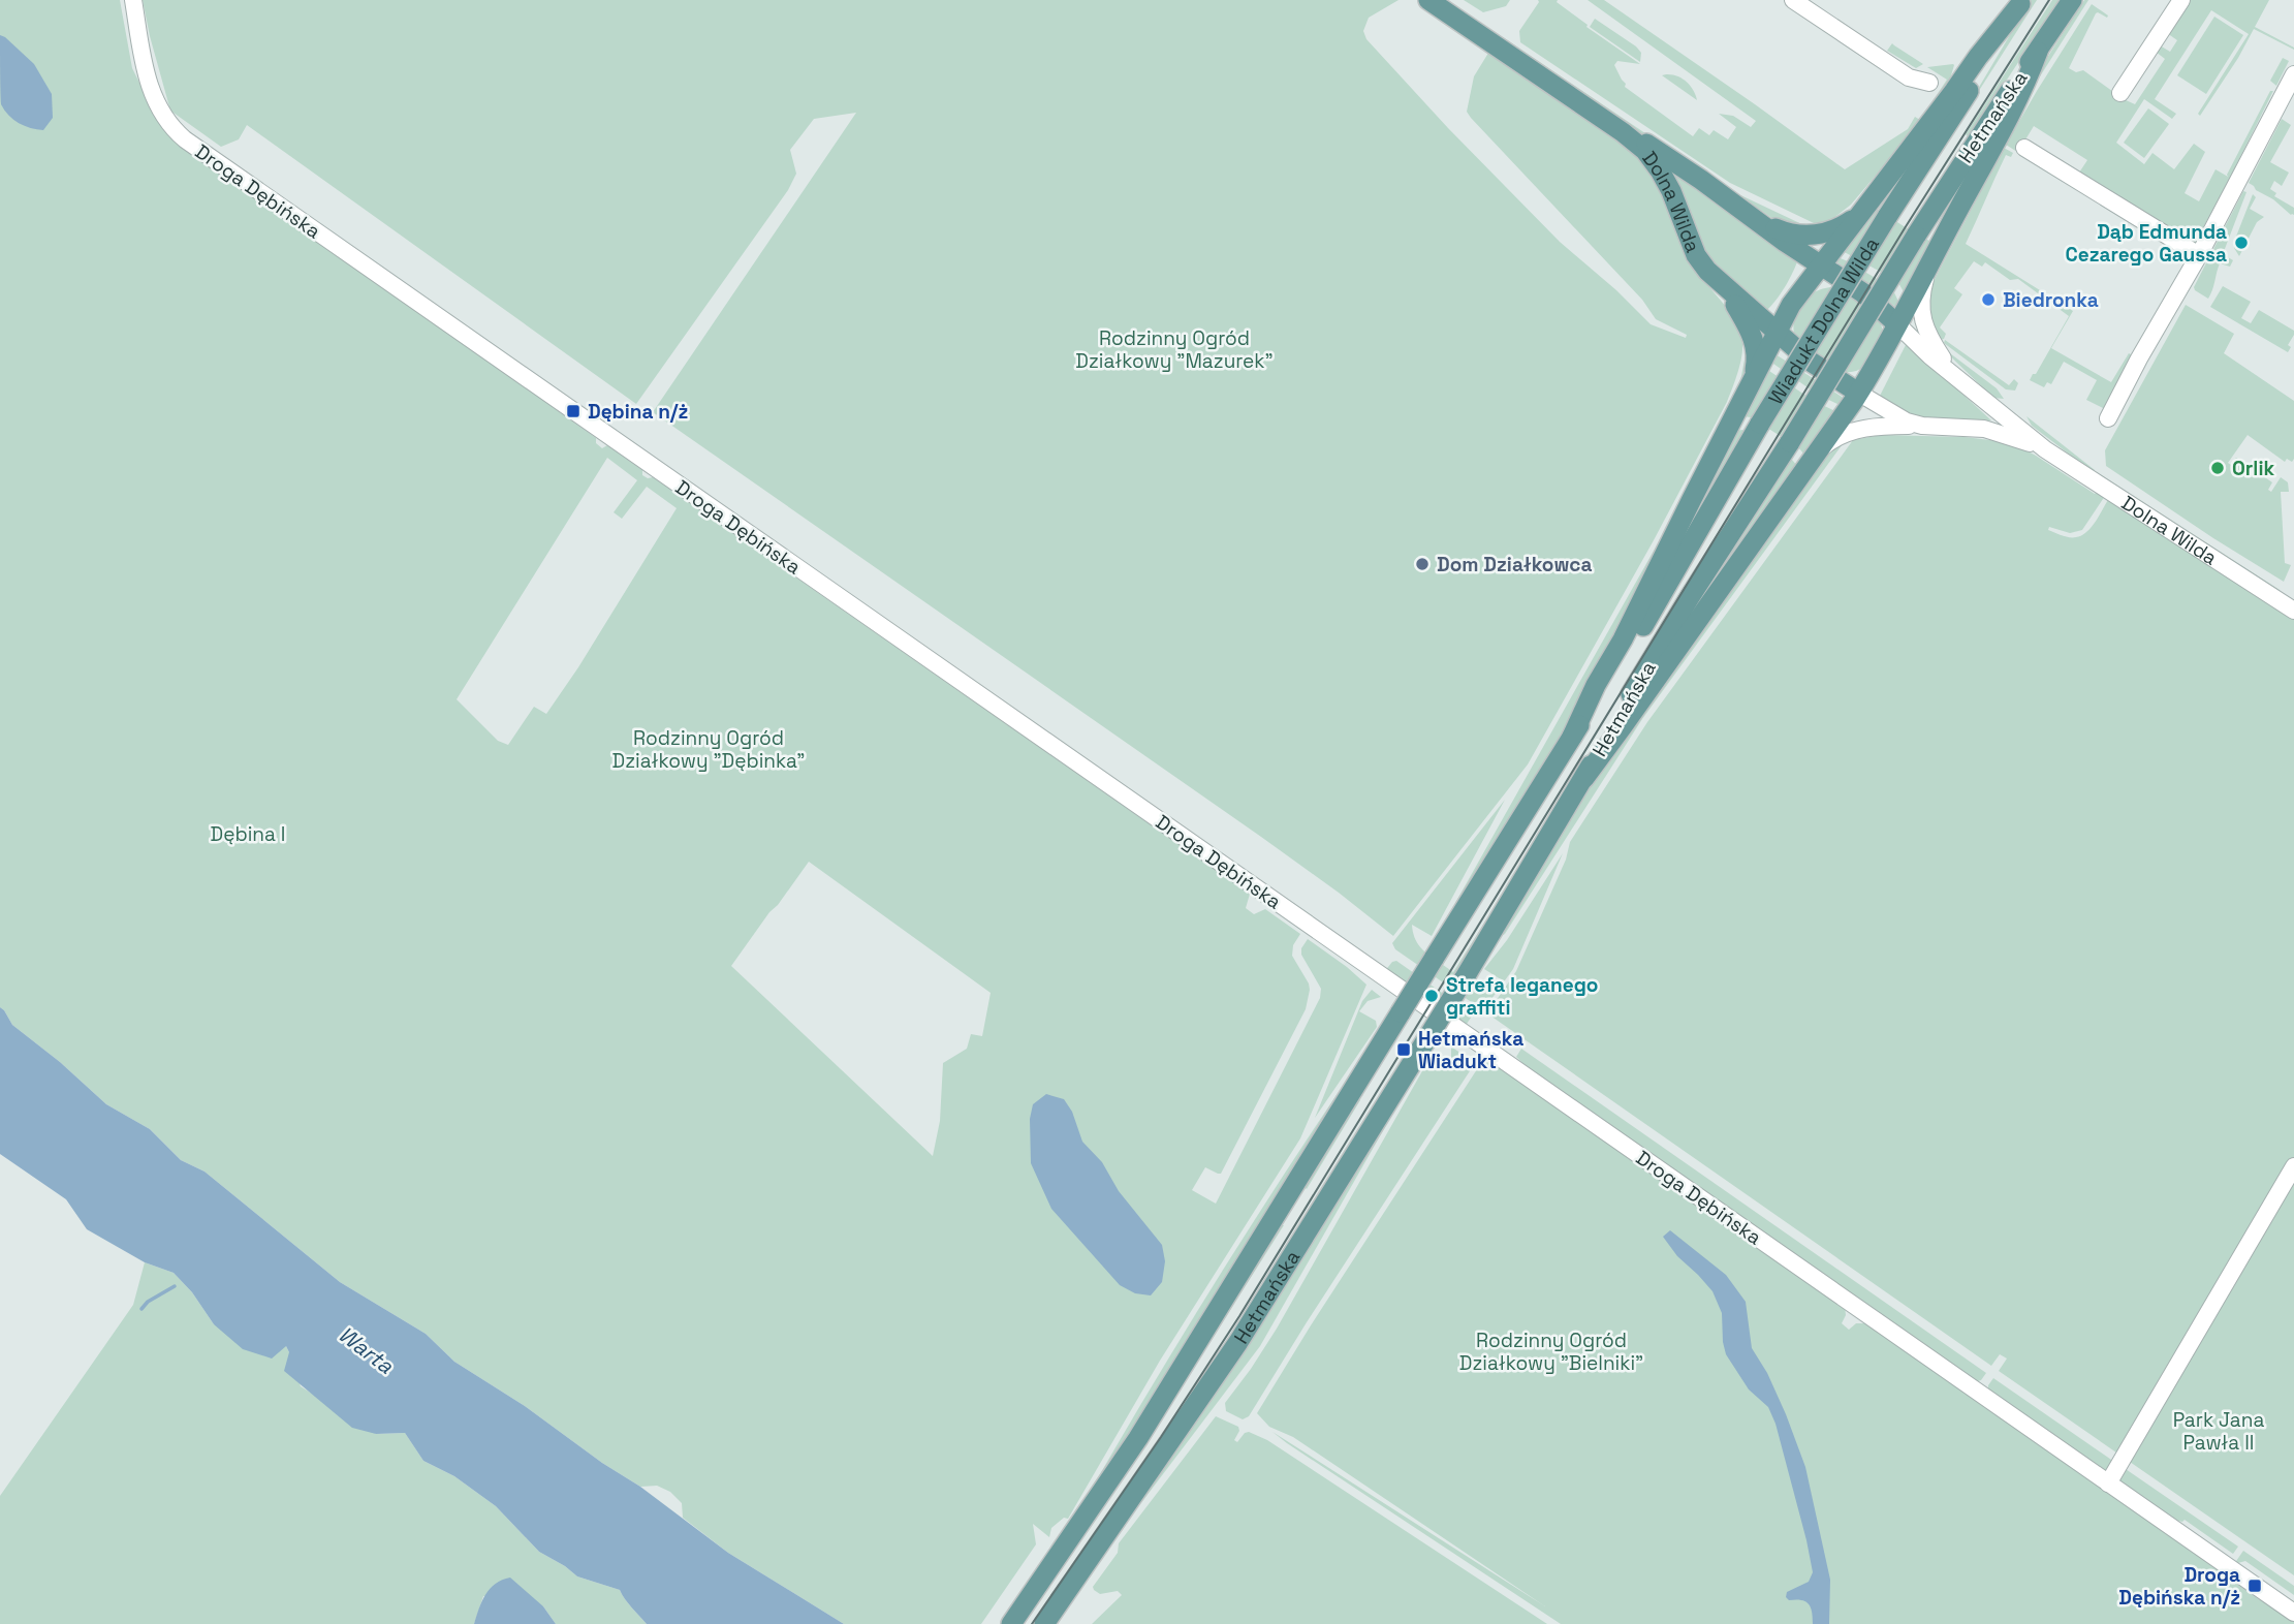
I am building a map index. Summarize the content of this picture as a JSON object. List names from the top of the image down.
{
  "streets": {
    "main road": ["Hetmańska", "Dolna Wilda", "Wiadukt Dolna Wilda"],
    "street": ["Droga Dębińska"]
  },
  "crossings": [
    ["Hetmańska", "Wiadukt Dolna Wilda"]
  ],
  "water": ["Warta"],
  "parks": [
    "Rodzinny Ogród Działkowy \"Mazurek\"",
    "Rodzinny Ogród Działkowy \"Dębinka\"",
    "Dębina I",
    "Rodzinny Ogród Działkowy \"Bielniki\"",
    "Park Jana Pawła II"
  ],
  "places": {
    "other": [
      "Dąb Edmunda Cezarego Gaussa",
      "Biedronka",
      "Orlik",
      "Dom Działkowca",
      "Strefa leganego graffiti"
    ],
    "transit": ["Dębina n/ż", "Hetmańska Wiadukt", "Droga Dębińska n/ż"]
  }
}
